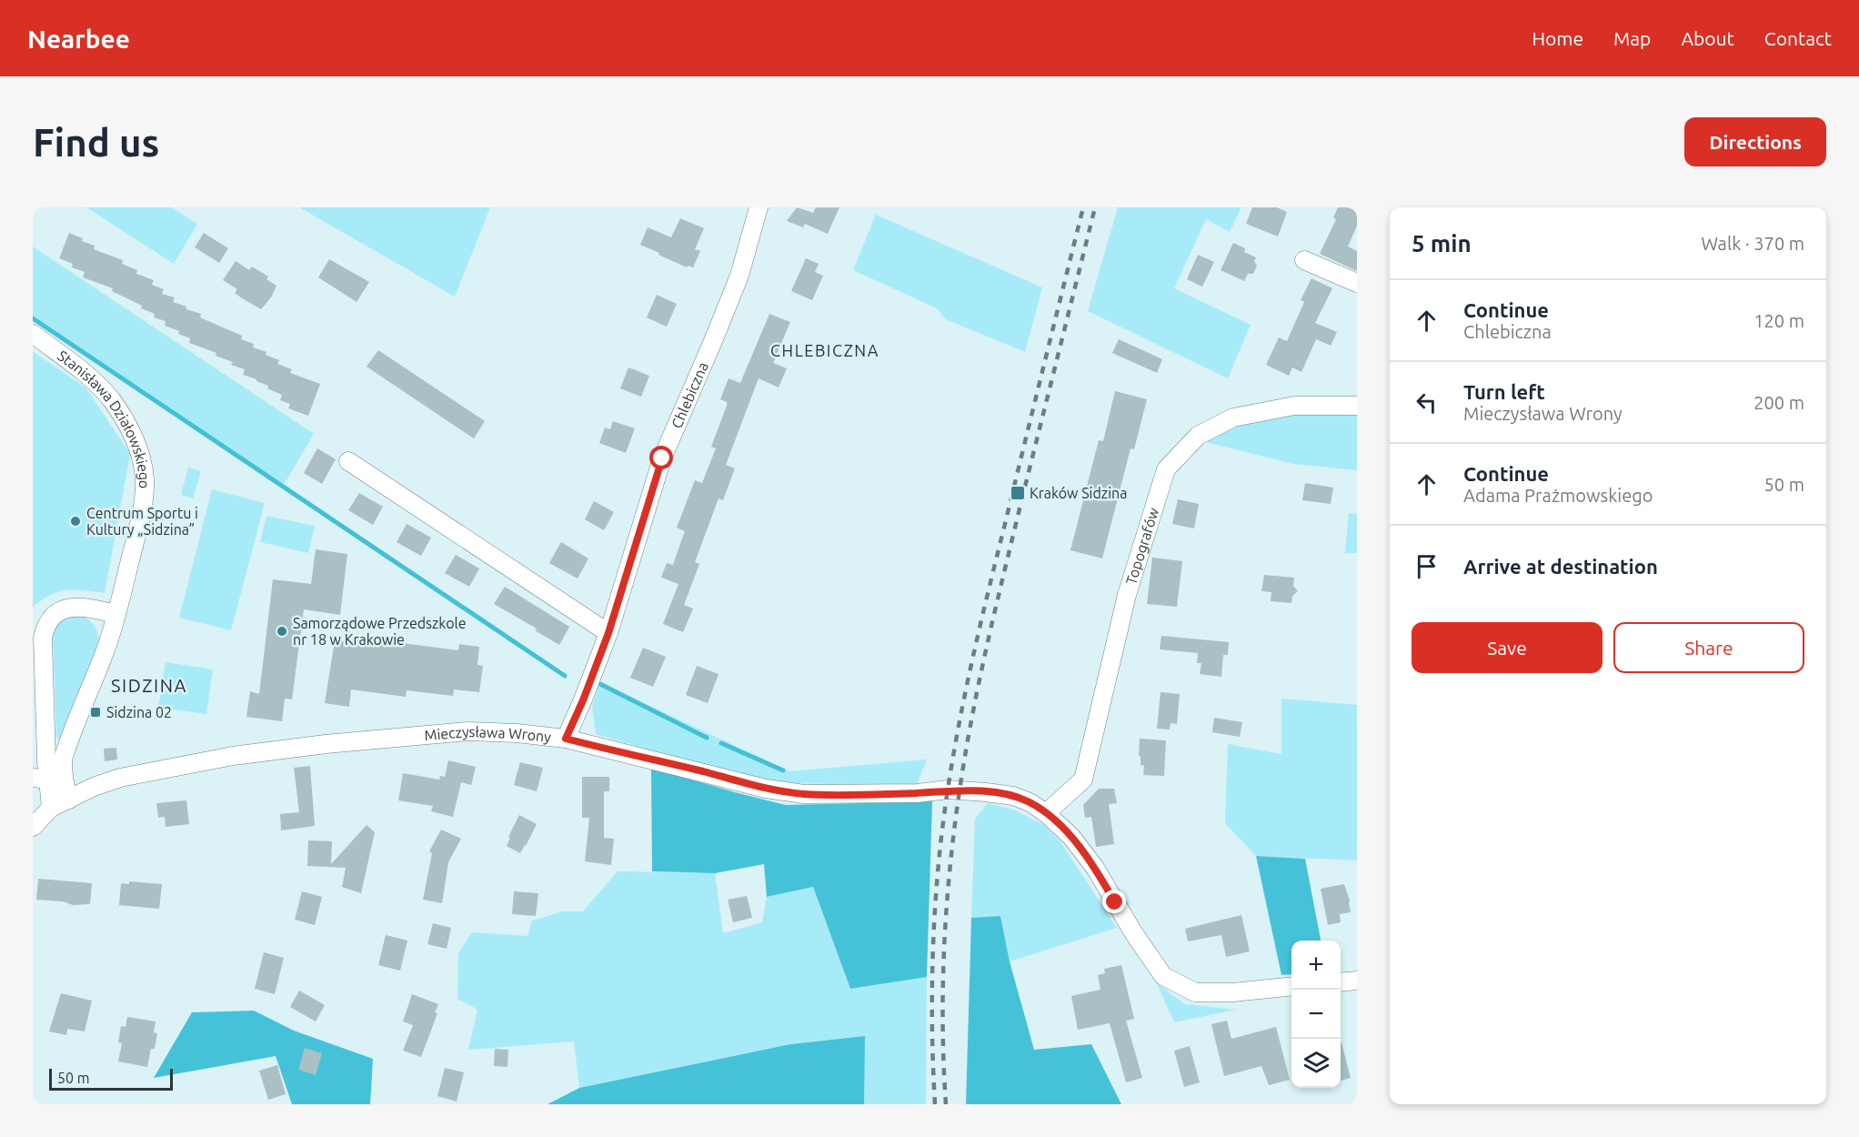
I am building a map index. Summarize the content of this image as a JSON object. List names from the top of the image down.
{
  "streets": {
    "street": [
      "Chlebiczna",
      "Stanisława Działowskiego",
      "Topografów",
      "Mieczysława Wrony"
    ]
  },
  "crossings": [
    ["Chlebiczna", "Mieczysława Wrony"],
    ["Stanisława Działowskiego", "Mieczysława Wrony"],
    ["Topografów", "Mieczysława Wrony"]
  ],
  "districts": ["CHLEBICZNA", "SIDZINA"],
  "places": {
    "transit": ["Kraków Sidzina", "Sidzina 02"],
    "other": ["Centrum Sportu i Kultury „Sidzina”", "Samorządowe Przedszkole nr 18 w Krakowie"]
  },
  "scale_bar": "50 m",
  "page": {
    "header": "Nearbee",
    "nav": [
      "Home",
      "Map",
      "About",
      "Contact"
    ],
    "buttons": [
      "Directions",
      ["Save", "Share"]
    ],
    "title": "Find us",
    "heading": ["5 min", "Walk · 370 m"],
    "list": [
      ["Continue", "Chlebiczna", "120 m"],
      ["Turn left", "Mieczysława Wrony", "200 m"],
      ["Continue", "Adama Prażmowskiego", "50 m"],
      "Arrive at destination"
    ],
    "map_buttons": ["+", "−"],
    "scale": "50 m"
  }
}
